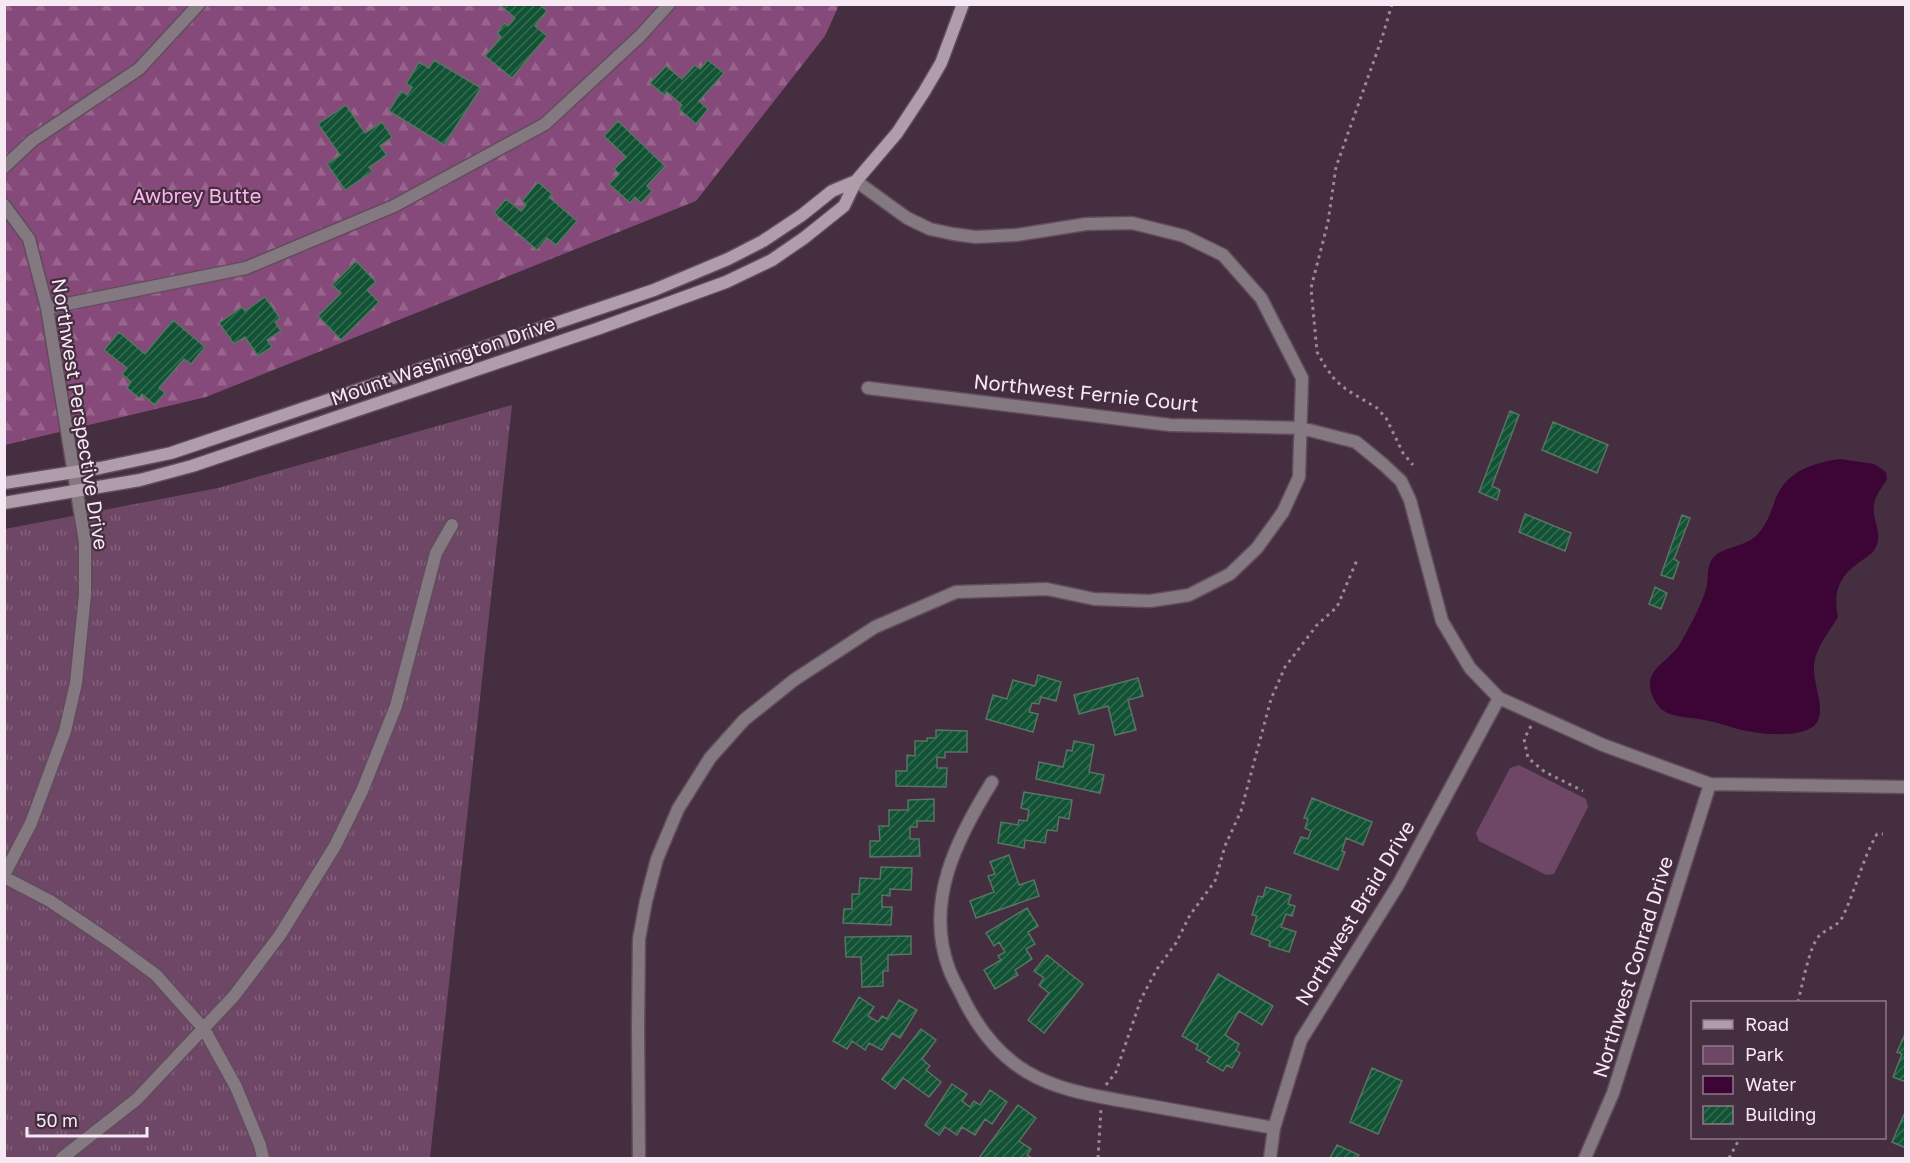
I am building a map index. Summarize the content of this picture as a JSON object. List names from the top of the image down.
{
  "streets": {
    "main road": ["Mount Washington Drive"],
    "street": [
      "Northwest Fernie Court",
      "Northwest Perspective Drive",
      "Northwest Braid Drive",
      "Northwest Conrad Drive"
    ]
  },
  "crossings": [
    ["Mount Washington Drive", "Northwest Perspective Drive"],
    ["Northwest Fernie Court", "Northwest Braid Drive"]
  ],
  "parks": ["Awbrey Butte"],
  "legend": [
    "Road",
    "Park",
    "Water",
    "Building"
  ],
  "scale_bar": "50 m"
}
